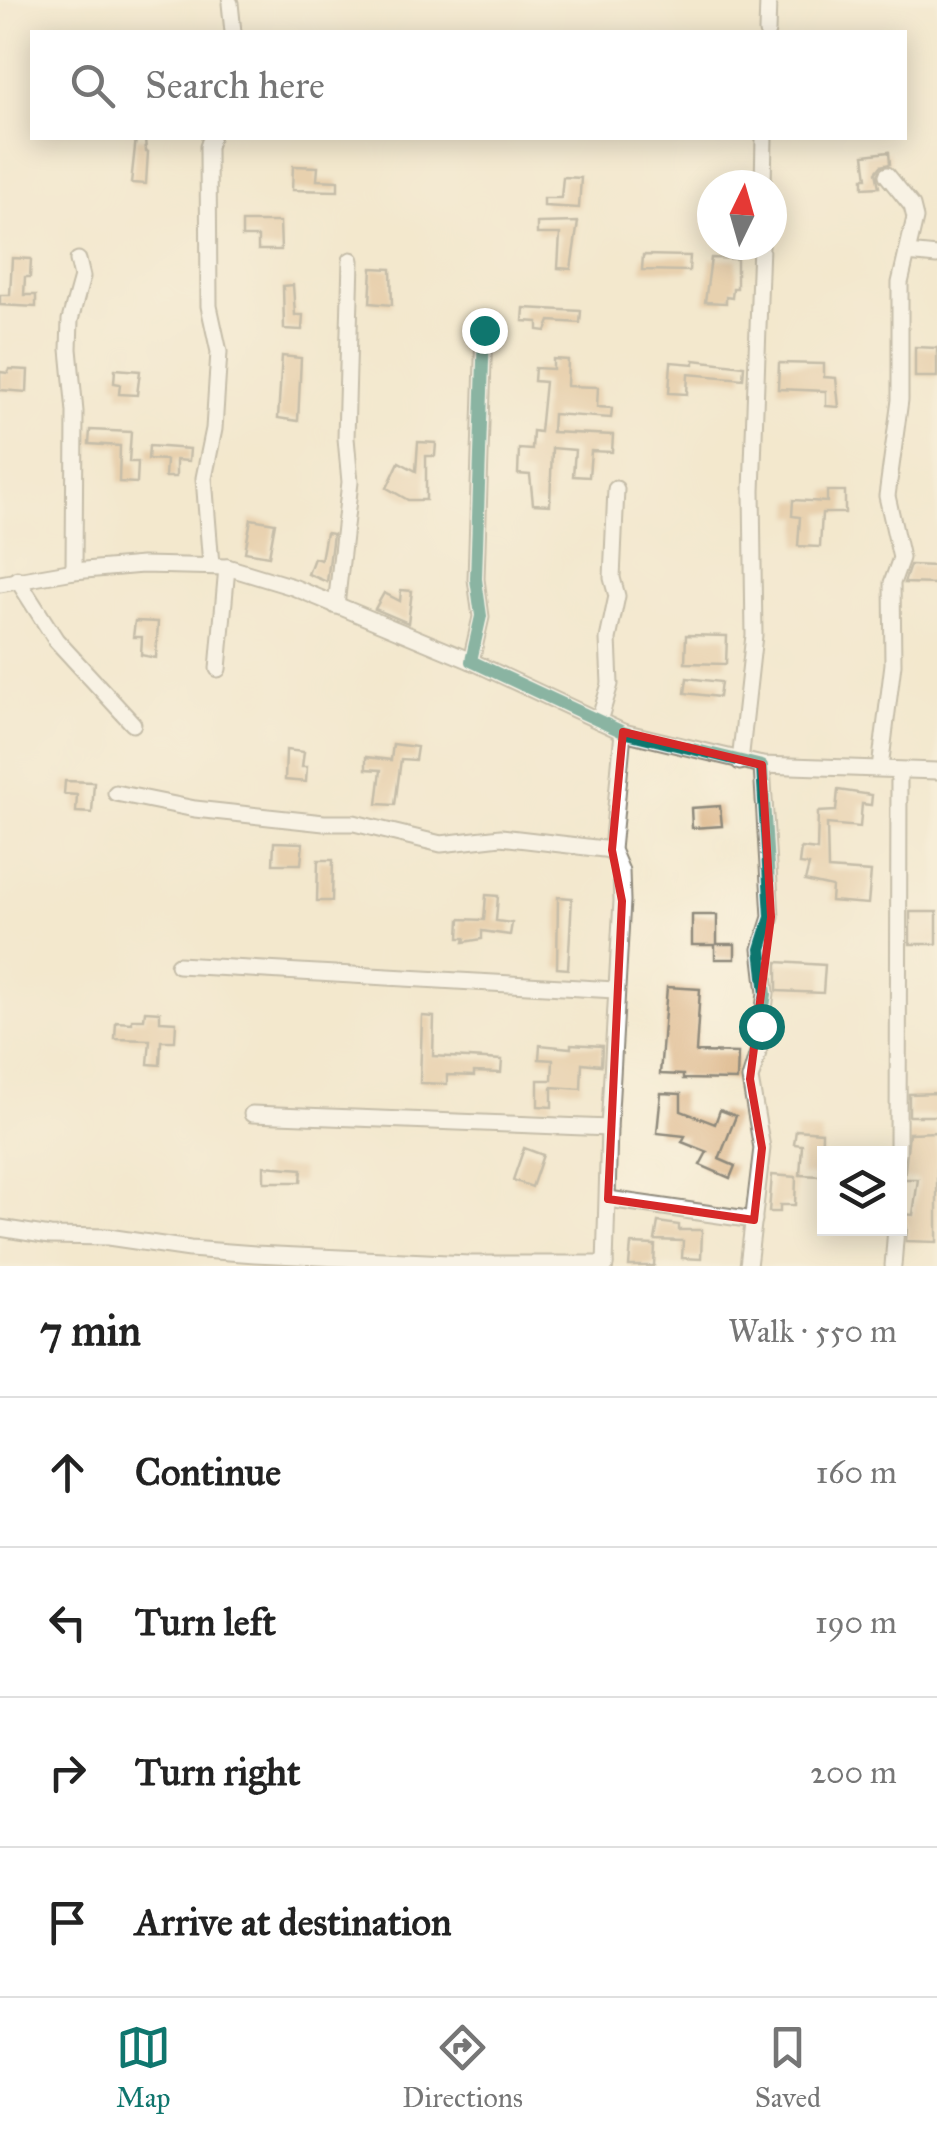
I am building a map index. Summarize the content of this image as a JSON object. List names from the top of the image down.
{
  "north": "top",
  "page": {
    "search": "Search here",
    "heading": ["7 min", "Walk · 550 m"],
    "list": [
      ["Continue", "160 m"],
      ["Turn left", "190 m"],
      ["Turn right", "200 m"],
      "Arrive at destination"
    ],
    "nav": ["Map", "Directions", "Saved"]
  }
}
